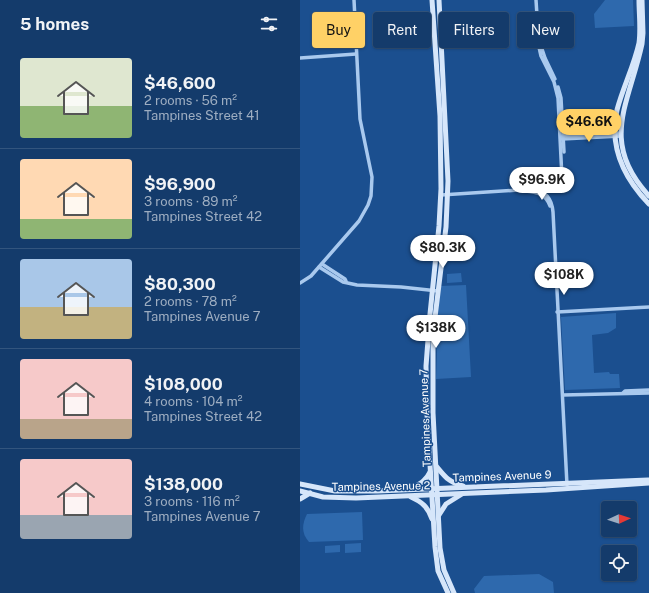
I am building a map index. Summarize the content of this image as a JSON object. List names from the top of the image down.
{
  "streets": {
    "main road": ["Tampines Avenue 7", "Tampines Avenue 9", "Tampines Avenue 2"]
  },
  "crossings": [
    ["Tampines Avenue 7", "Tampines Avenue 9"],
    ["Tampines Avenue 7", "Tampines Avenue 2"],
    ["Tampines Avenue 9", "Tampines Avenue 2"]
  ],
  "north": "right",
  "page": {
    "heading": "5 homes",
    "chip": [
      "Buy",
      "Rent",
      "Filters",
      "New"
    ],
    "list": [
      {
        "name": "$46,600",
        "note": "2 rooms · 56 m² · Tampines Street 41"
      },
      {
        "name": "$96,900",
        "note": "3 rooms · 89 m² · Tampines Street 42"
      },
      {
        "name": "$80,300",
        "note": "2 rooms · 78 m² · Tampines Avenue 7"
      },
      {
        "name": "$108,000",
        "note": "4 rooms · 104 m² · Tampines Street 42"
      },
      {
        "name": "$138,000",
        "note": "3 rooms · 116 m² · Tampines Avenue 7"
      }
    ],
    "price": [
      "$46.6K",
      "$96.9K",
      "$80.3K",
      "$108K",
      "$138K"
    ]
  }
}
